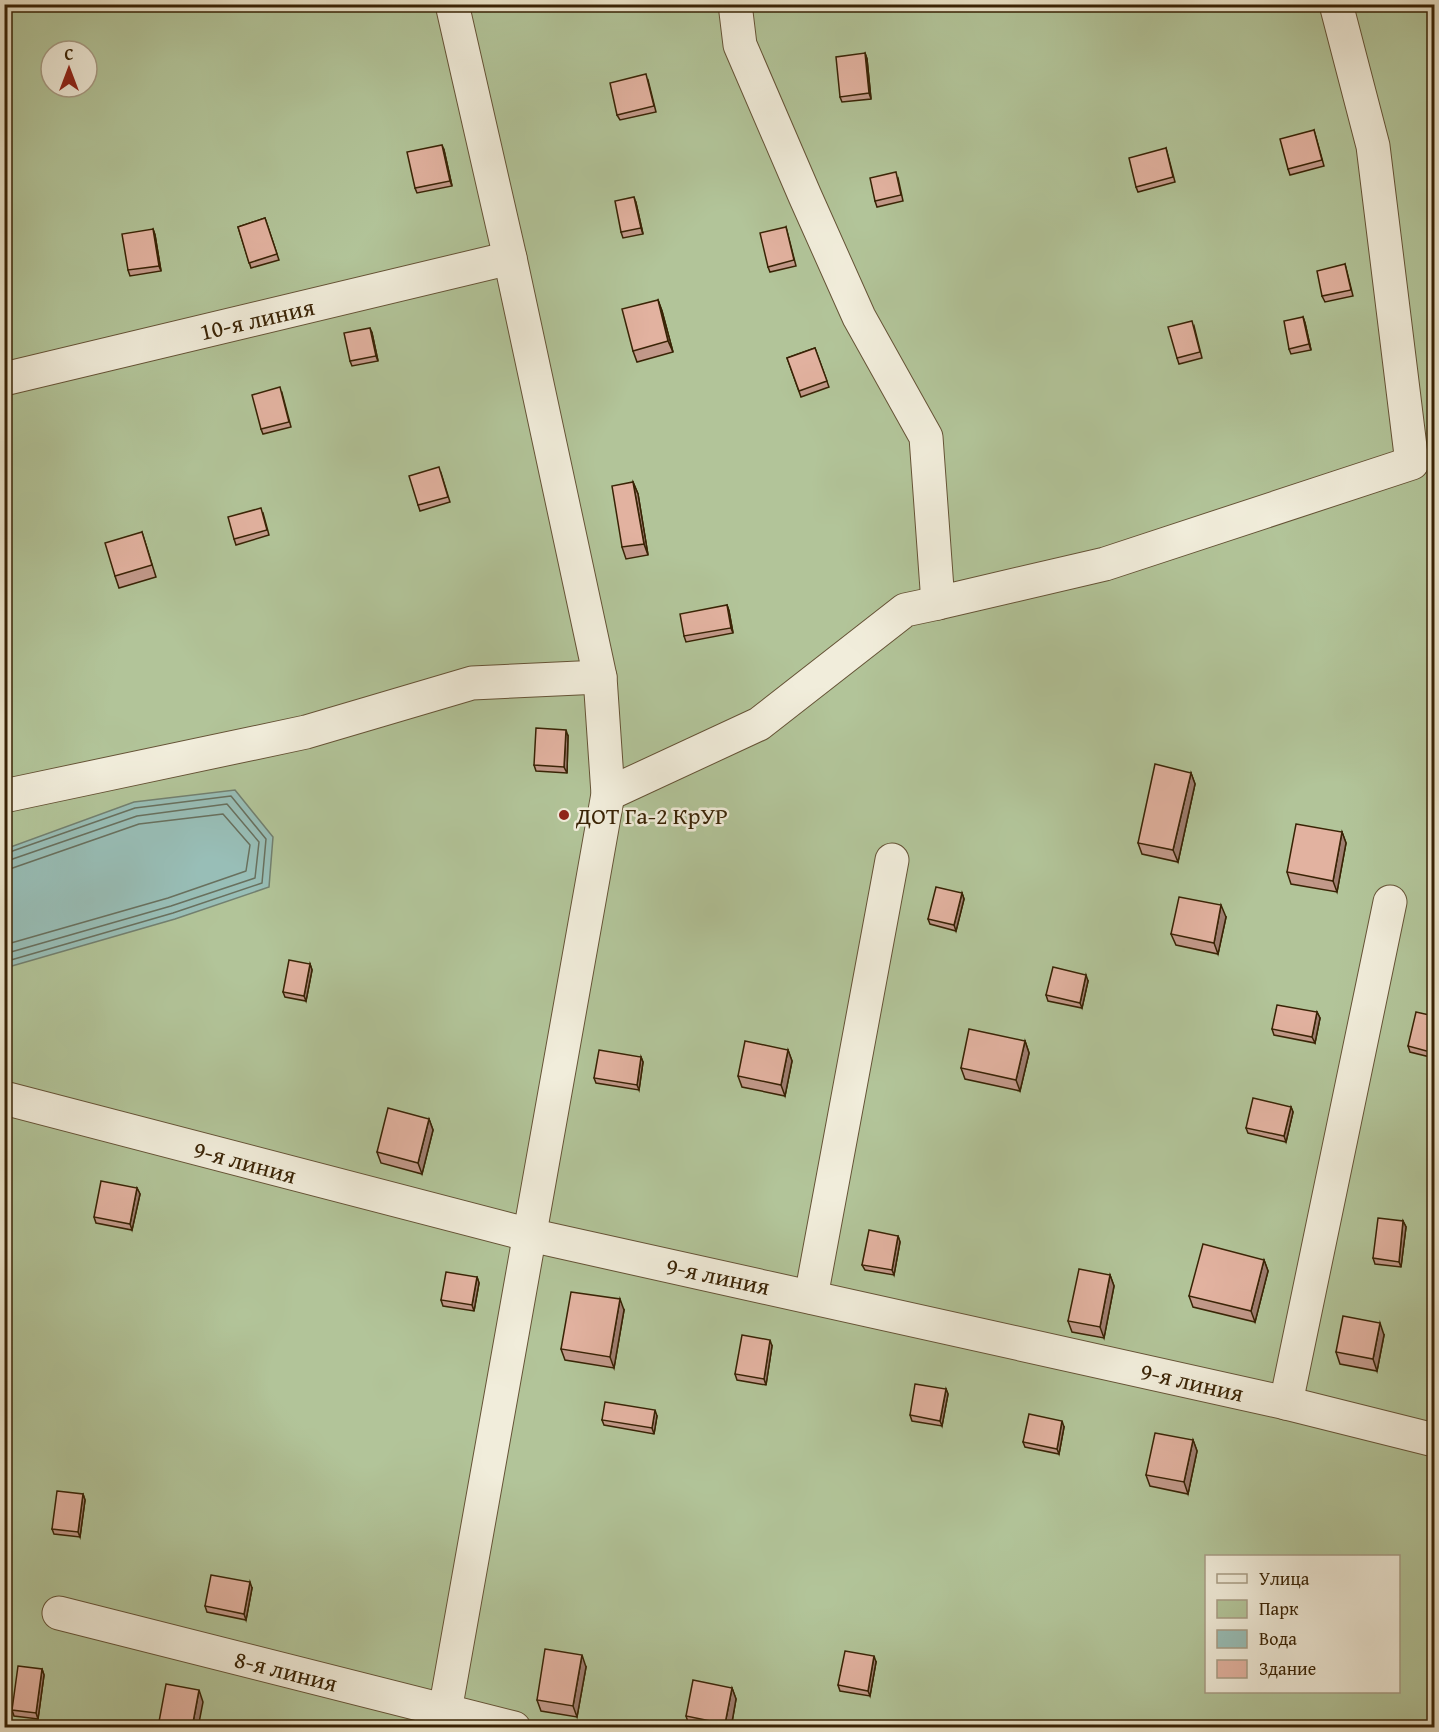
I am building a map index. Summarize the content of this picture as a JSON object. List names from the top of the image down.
{
  "streets": {
    "street": ["10-я линия", "9-я линия", "8-я линия"]
  },
  "places": ["ДОТ Га-2 КрУР"],
  "legend": [
    "Улица",
    "Парк",
    "Вода",
    "Здание"
  ],
  "north": "top"
}
